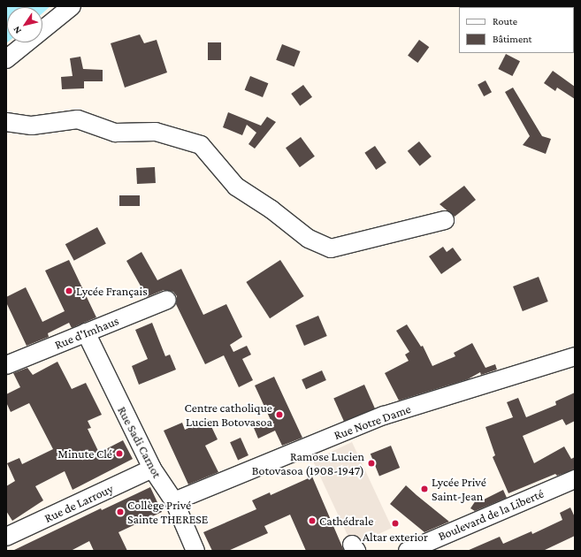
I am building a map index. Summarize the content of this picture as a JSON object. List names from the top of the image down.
{
  "streets": {
    "street": [
      "Rue d'Imhaus",
      "Rue Notre Dame",
      "Rue Sadi Carnot",
      "Rue de Larrouy",
      "Boulevard de la Liberté"
    ]
  },
  "crossings": [
    ["Rue d'Imhaus", "Rue Sadi Carnot"],
    ["Rue Notre Dame", "Rue Sadi Carnot"],
    ["Rue Sadi Carnot", "Rue de Larrouy"]
  ],
  "places": [
    "Lycée Français",
    "Centre catholique Lucien Botovasoa",
    "Minute Clé",
    "Ramose Lucien Botovasoa (1908-1947)",
    "Lycée Privé Saint-Jean",
    "Collège Privé Sainte THERESE",
    "Cathédrale",
    "Altar exterior"
  ],
  "legend": ["Route", "Bâtiment"],
  "north": "bottom left"
}
